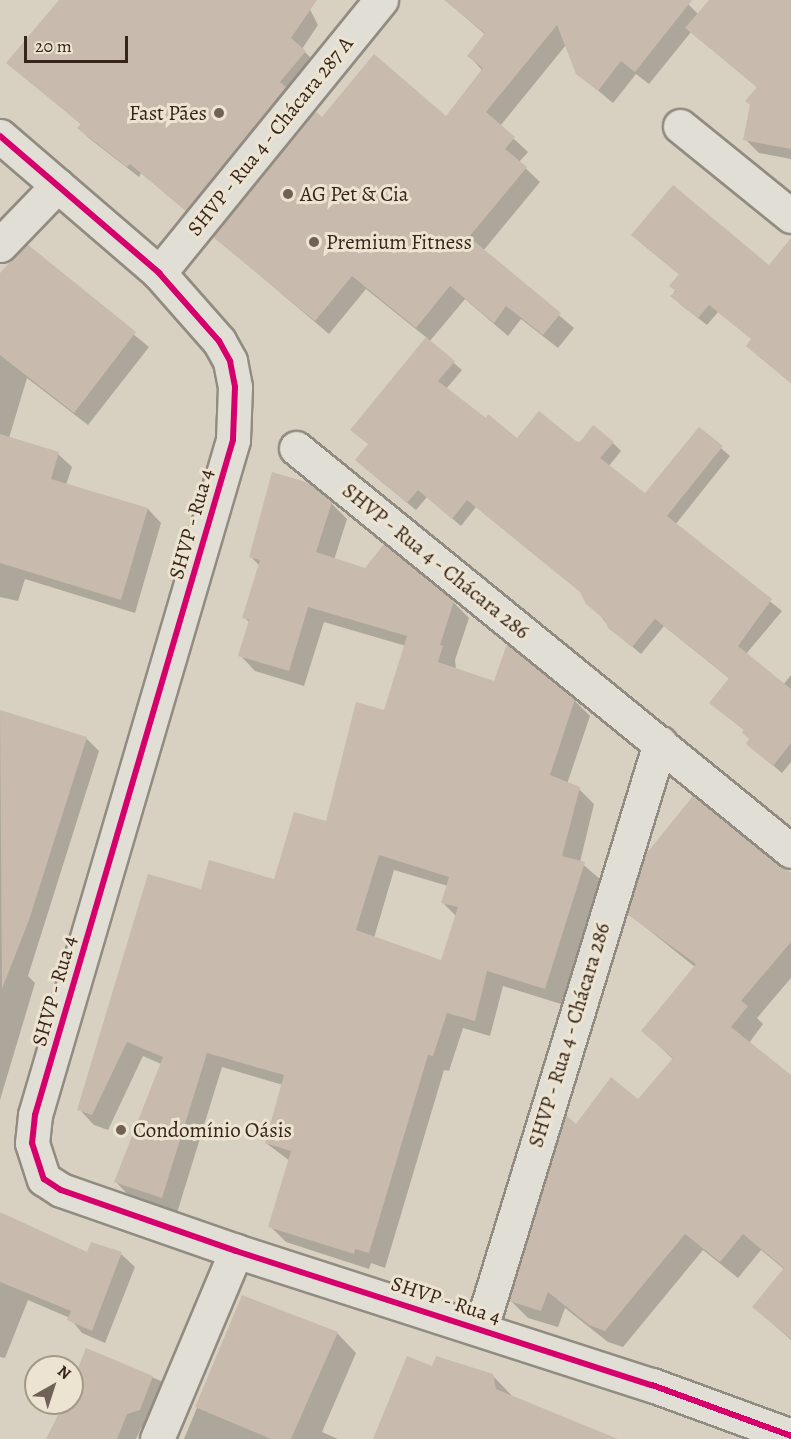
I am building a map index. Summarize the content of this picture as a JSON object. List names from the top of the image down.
{
  "streets": {
    "street": ["SHVP - Rua 4 - Chácara 287 A", "SHVP - Rua 4", "SHVP - Rua 4 - Chácara 286"]
  },
  "crossings": [
    ["SHVP - Rua 4 - Chácara 287 A", "SHVP - Rua 4"],
    ["SHVP - Rua 4", "SHVP - Rua 4 - Chácara 286"]
  ],
  "places": [
    "Fast Pães",
    "AG Pet & Cia",
    "Premium Fitness",
    "Condomínio Oásis"
  ],
  "scale_bar": "20 m",
  "north": "top right"
}
